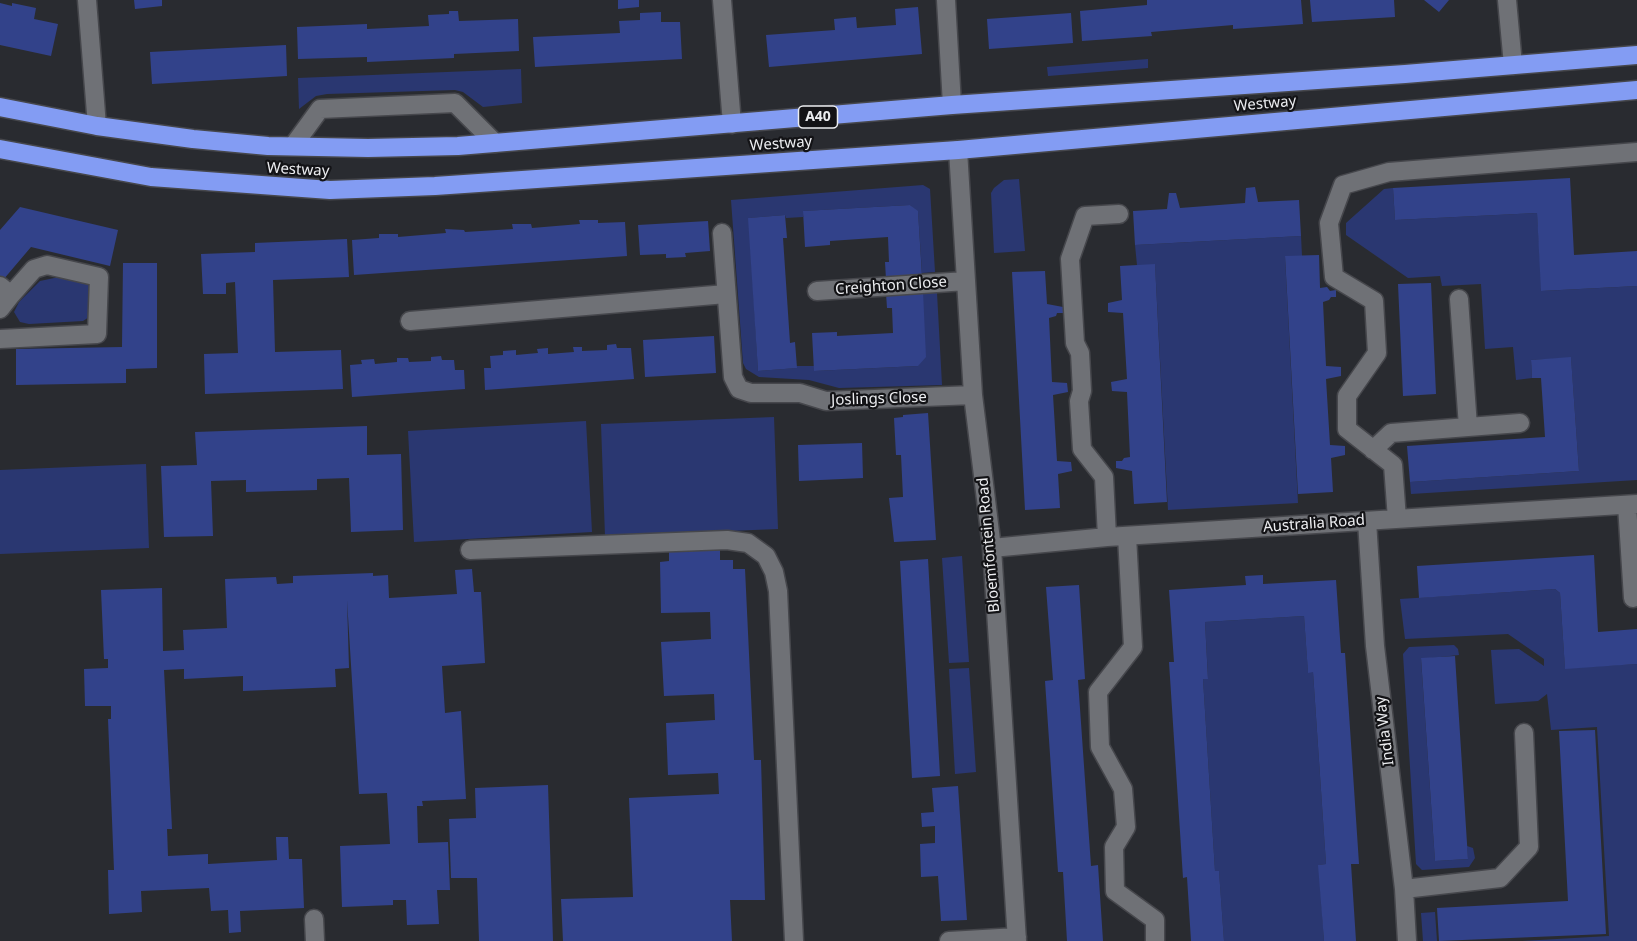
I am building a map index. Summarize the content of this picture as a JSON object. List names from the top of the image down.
{
  "streets": {
    "highway": ["Westway", "A40"],
    "street": [
      "Creighton Close",
      "Joslings Close",
      "Australia Road",
      "Bloemfontein Road",
      "India Way"
    ]
  },
  "crossings": [
    ["Westway", "Bloemfontein Road"],
    ["Creighton Close", "Bloemfontein Road"],
    ["Joslings Close", "Bloemfontein Road"],
    ["Australia Road", "Bloemfontein Road"],
    ["Australia Road", "India Way"]
  ]
}
